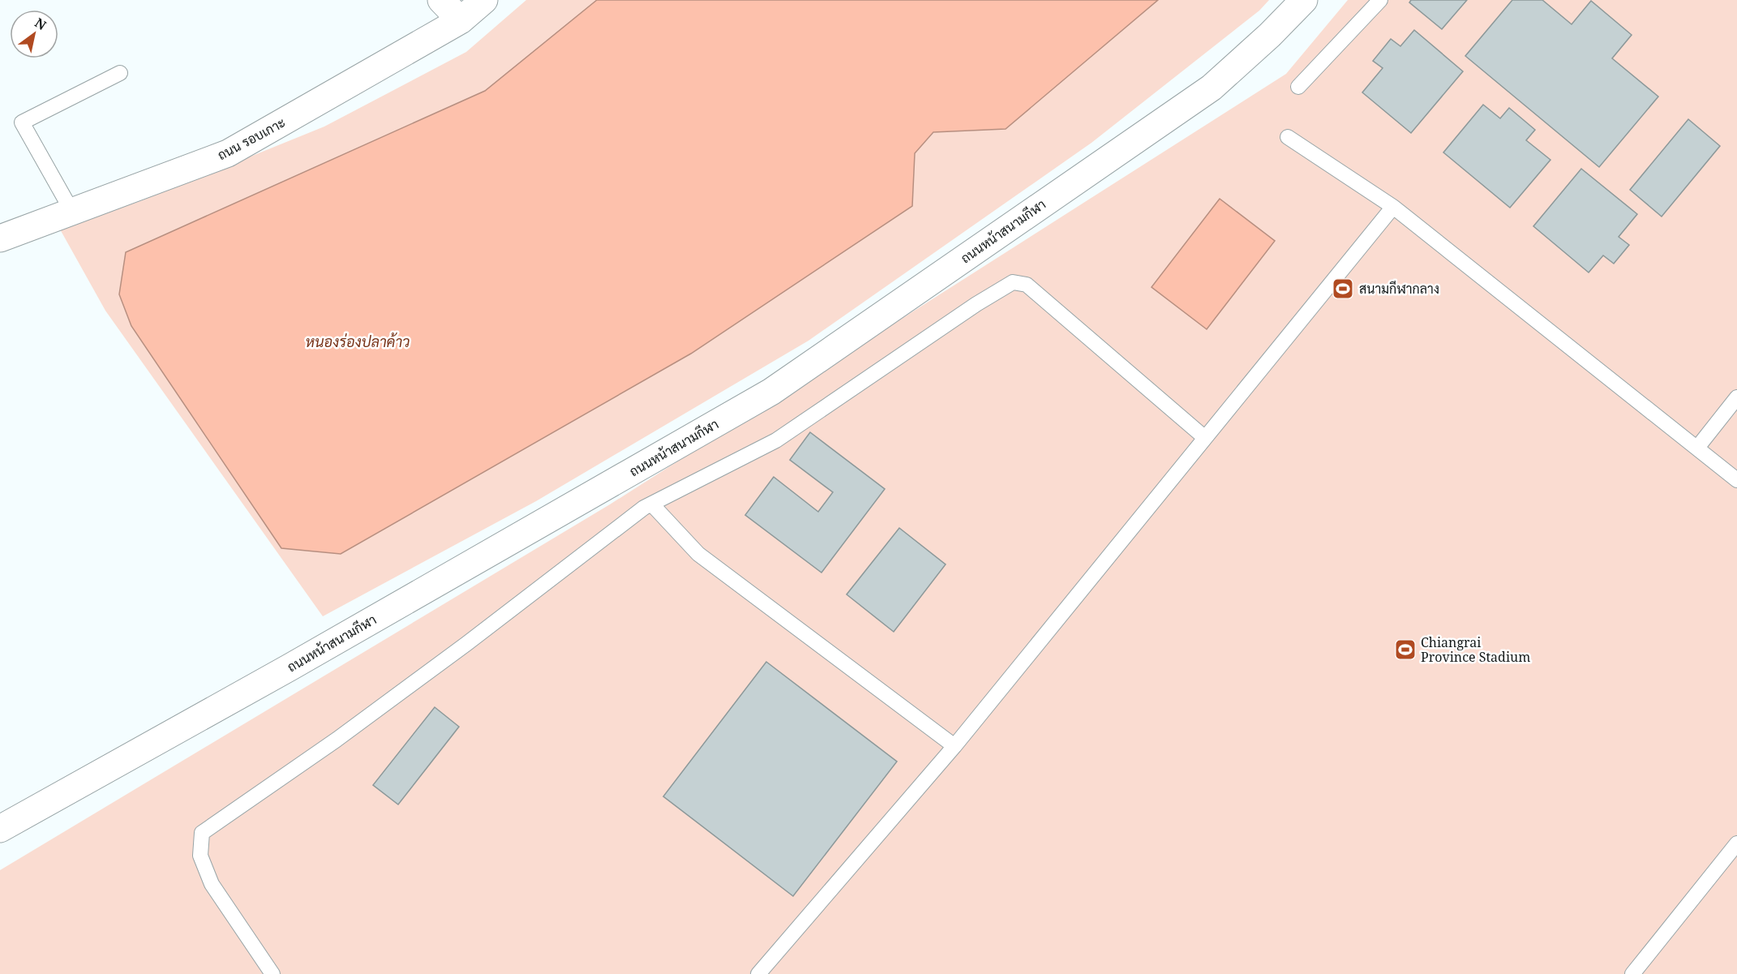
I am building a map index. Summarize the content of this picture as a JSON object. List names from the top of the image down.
{
  "streets": {
    "street": ["ถนน รอบเกาะ", "ถนนหน้าสนามกีฬา"]
  },
  "water": ["หนองร่องปลาค้าว"],
  "places": {
    "sports": ["สนามกีฬากลาง", "Chiangrai Province Stadium"]
  },
  "north": "top right"
}
